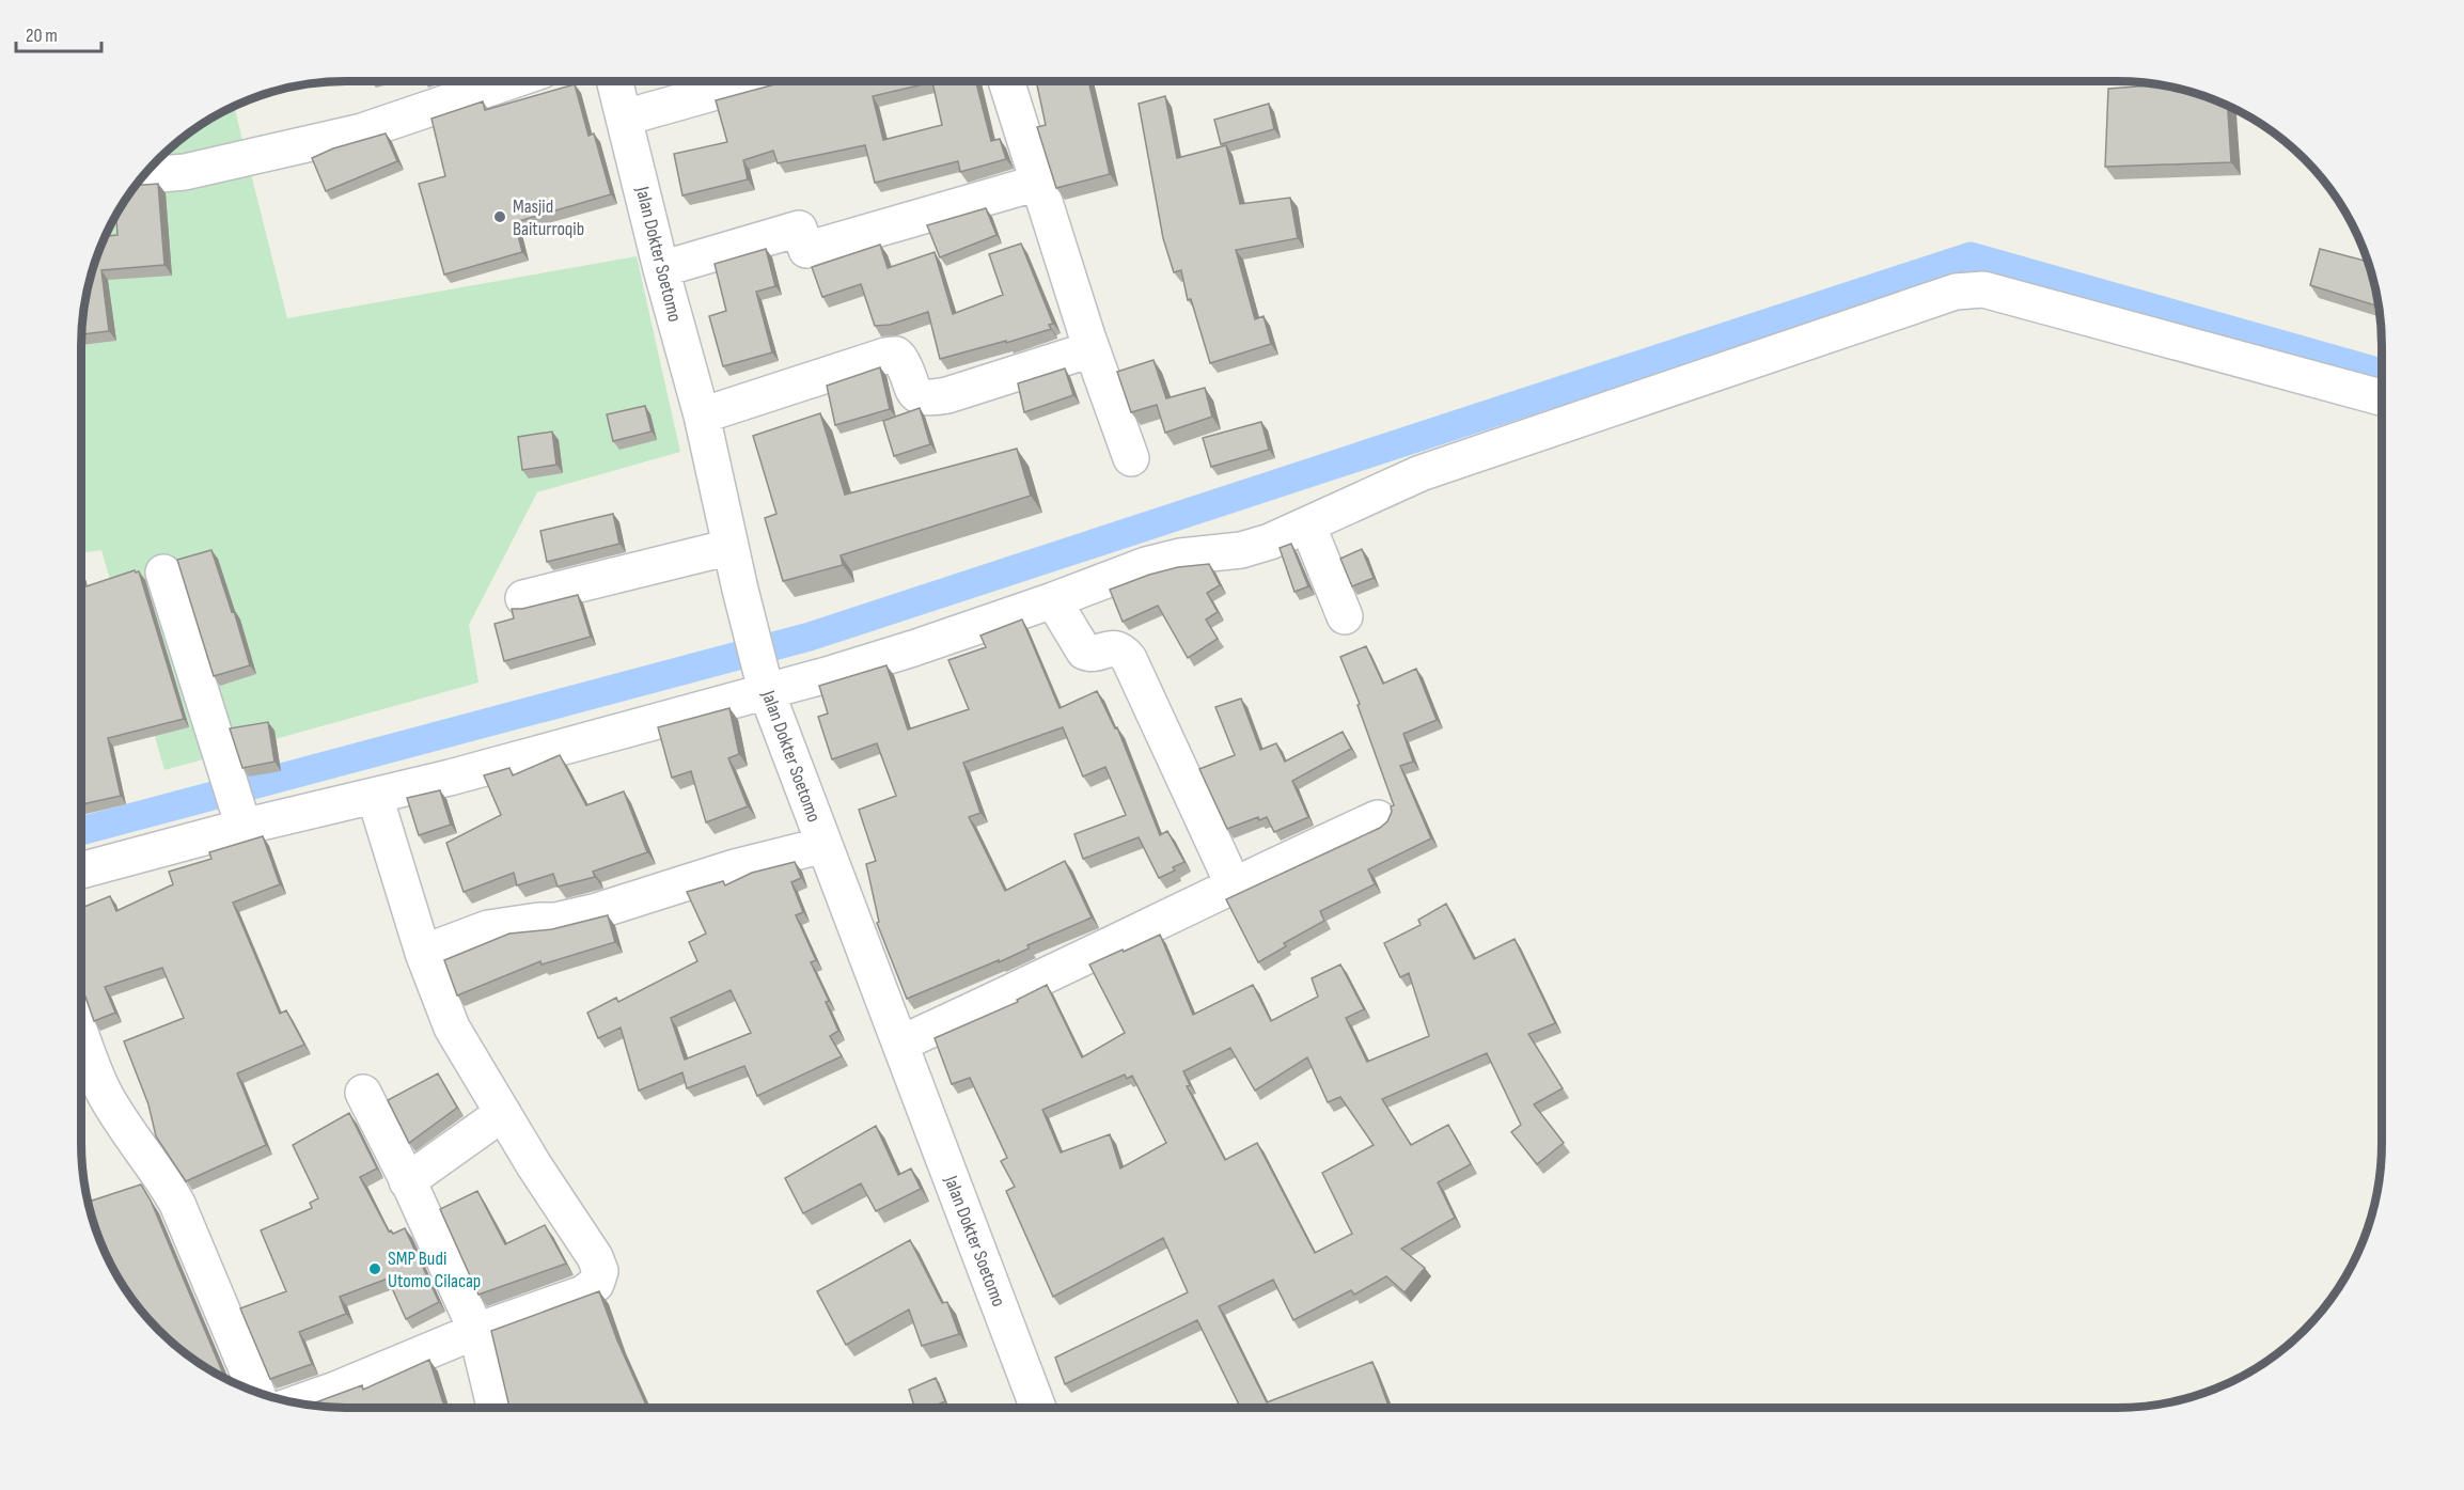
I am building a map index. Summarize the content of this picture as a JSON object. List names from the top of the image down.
{
  "streets": {
    "street": ["Jalan Dokter Soetomo"]
  },
  "places": ["Masjid Baiturroqib", "SMP Budi Utomo Cilacap"],
  "scale_bar": "20 m"
}
